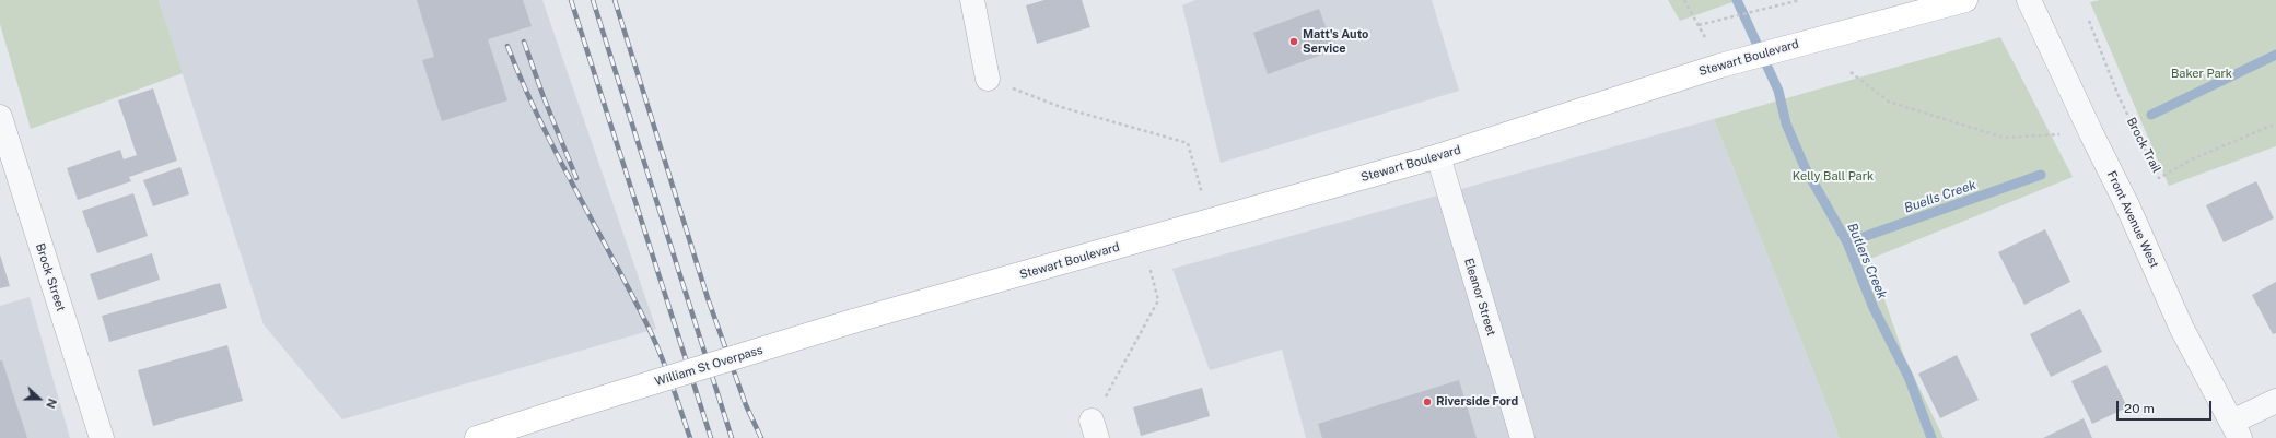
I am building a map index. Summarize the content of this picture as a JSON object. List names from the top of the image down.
{
  "streets": {
    "main road": ["Stewart Boulevard", "William St Overpass"],
    "street": ["Front Avenue West", "Brock Street", "Eleanor Street"],
    "path": ["Brock Trail"]
  },
  "crossings": [
    ["Stewart Boulevard", "Eleanor Street"],
    ["Stewart Boulevard", "William St Overpass"]
  ],
  "water": ["Buells Creek", "Butlers Creek"],
  "parks": ["Baker Park", "Kelly Ball Park"],
  "places": ["Matt's Auto Service", "Riverside Ford"],
  "scale_bar": "20 m",
  "north": "right"
}
